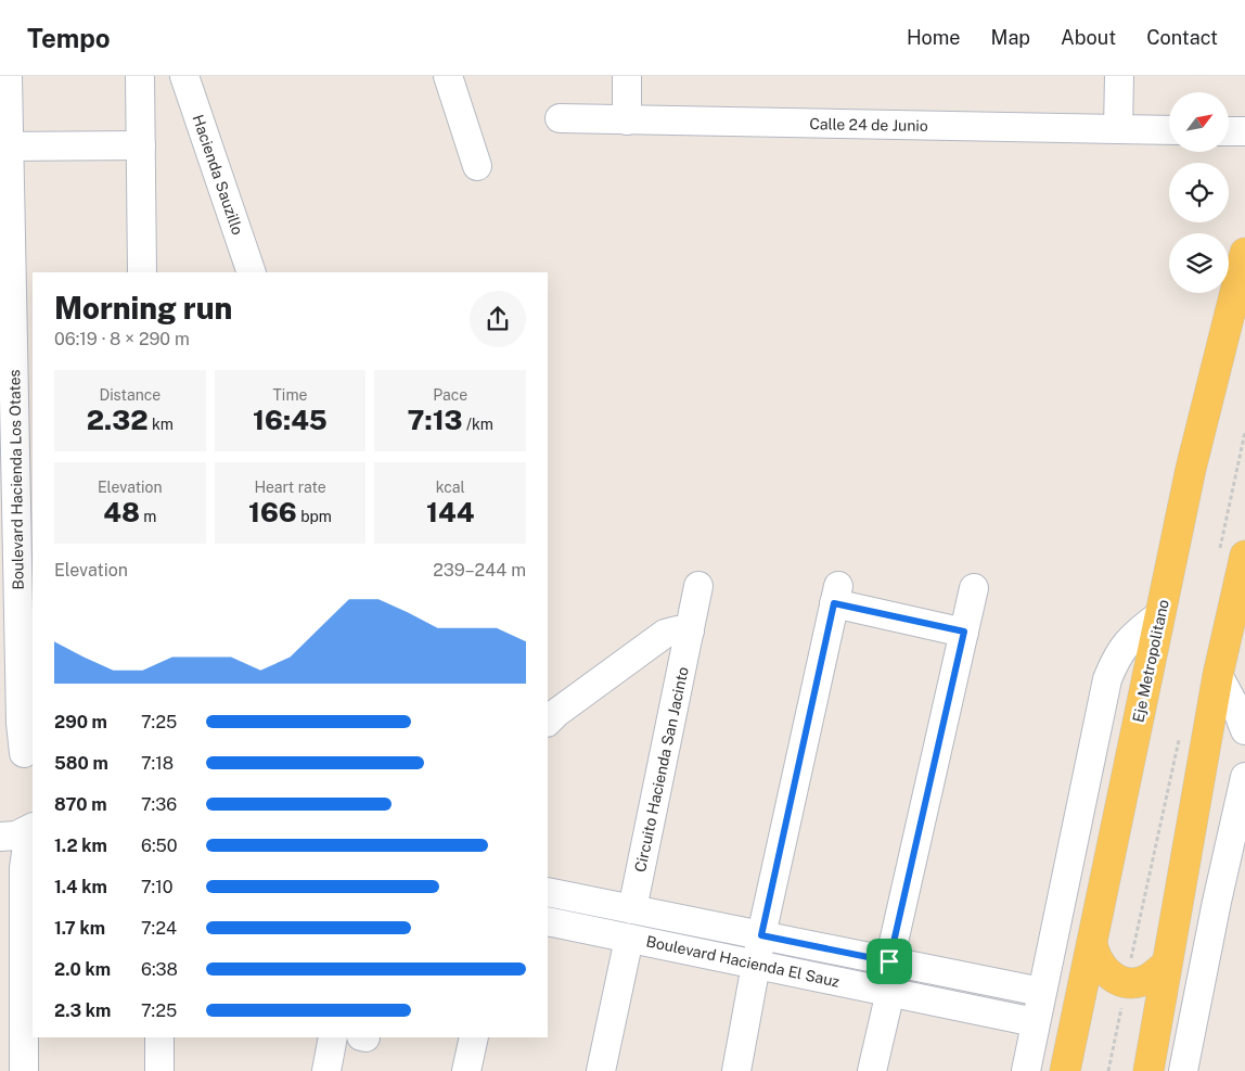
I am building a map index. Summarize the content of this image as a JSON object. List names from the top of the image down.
{
  "streets": {
    "main road": ["Eje Metropolitano"],
    "street": [
      "Calle 24 de Junio",
      "Hacienda Sauzillo",
      "Boulevard Hacienda Los Otates",
      "Circuito Hacienda San Jacinto",
      "Boulevard Hacienda El Sauz"
    ]
  },
  "crossings": [
    ["Circuito Hacienda San Jacinto", "Boulevard Hacienda El Sauz"]
  ],
  "north": "top right",
  "page": {
    "header": "Tempo",
    "nav": [
      "Home",
      "Map",
      "About",
      "Contact"
    ],
    "heading": ["Morning run", "06:19 · 8 × 290 m"],
    "stats": [
      ["Distance", "2.32 km"],
      ["Time", "16:45"],
      ["Pace", "7:13 /km"],
      ["Elevation", "48 m"],
      ["Heart rate", "166 bpm"],
      ["kcal", "144"]
    ],
    "chart": ["Elevation", "239–244 m"],
    "list": [
      {
        "name": "290 m",
        "note": "7:25"
      },
      {
        "name": "580 m",
        "note": "7:18"
      },
      {
        "name": "870 m",
        "note": "7:36"
      },
      {
        "name": "1.2 km",
        "note": "6:50"
      },
      {
        "name": "1.4 km",
        "note": "7:10"
      },
      {
        "name": "1.7 km",
        "note": "7:24"
      },
      {
        "name": "2.0 km",
        "note": "6:38"
      },
      {
        "name": "2.3 km",
        "note": "7:25"
      }
    ]
  }
}
